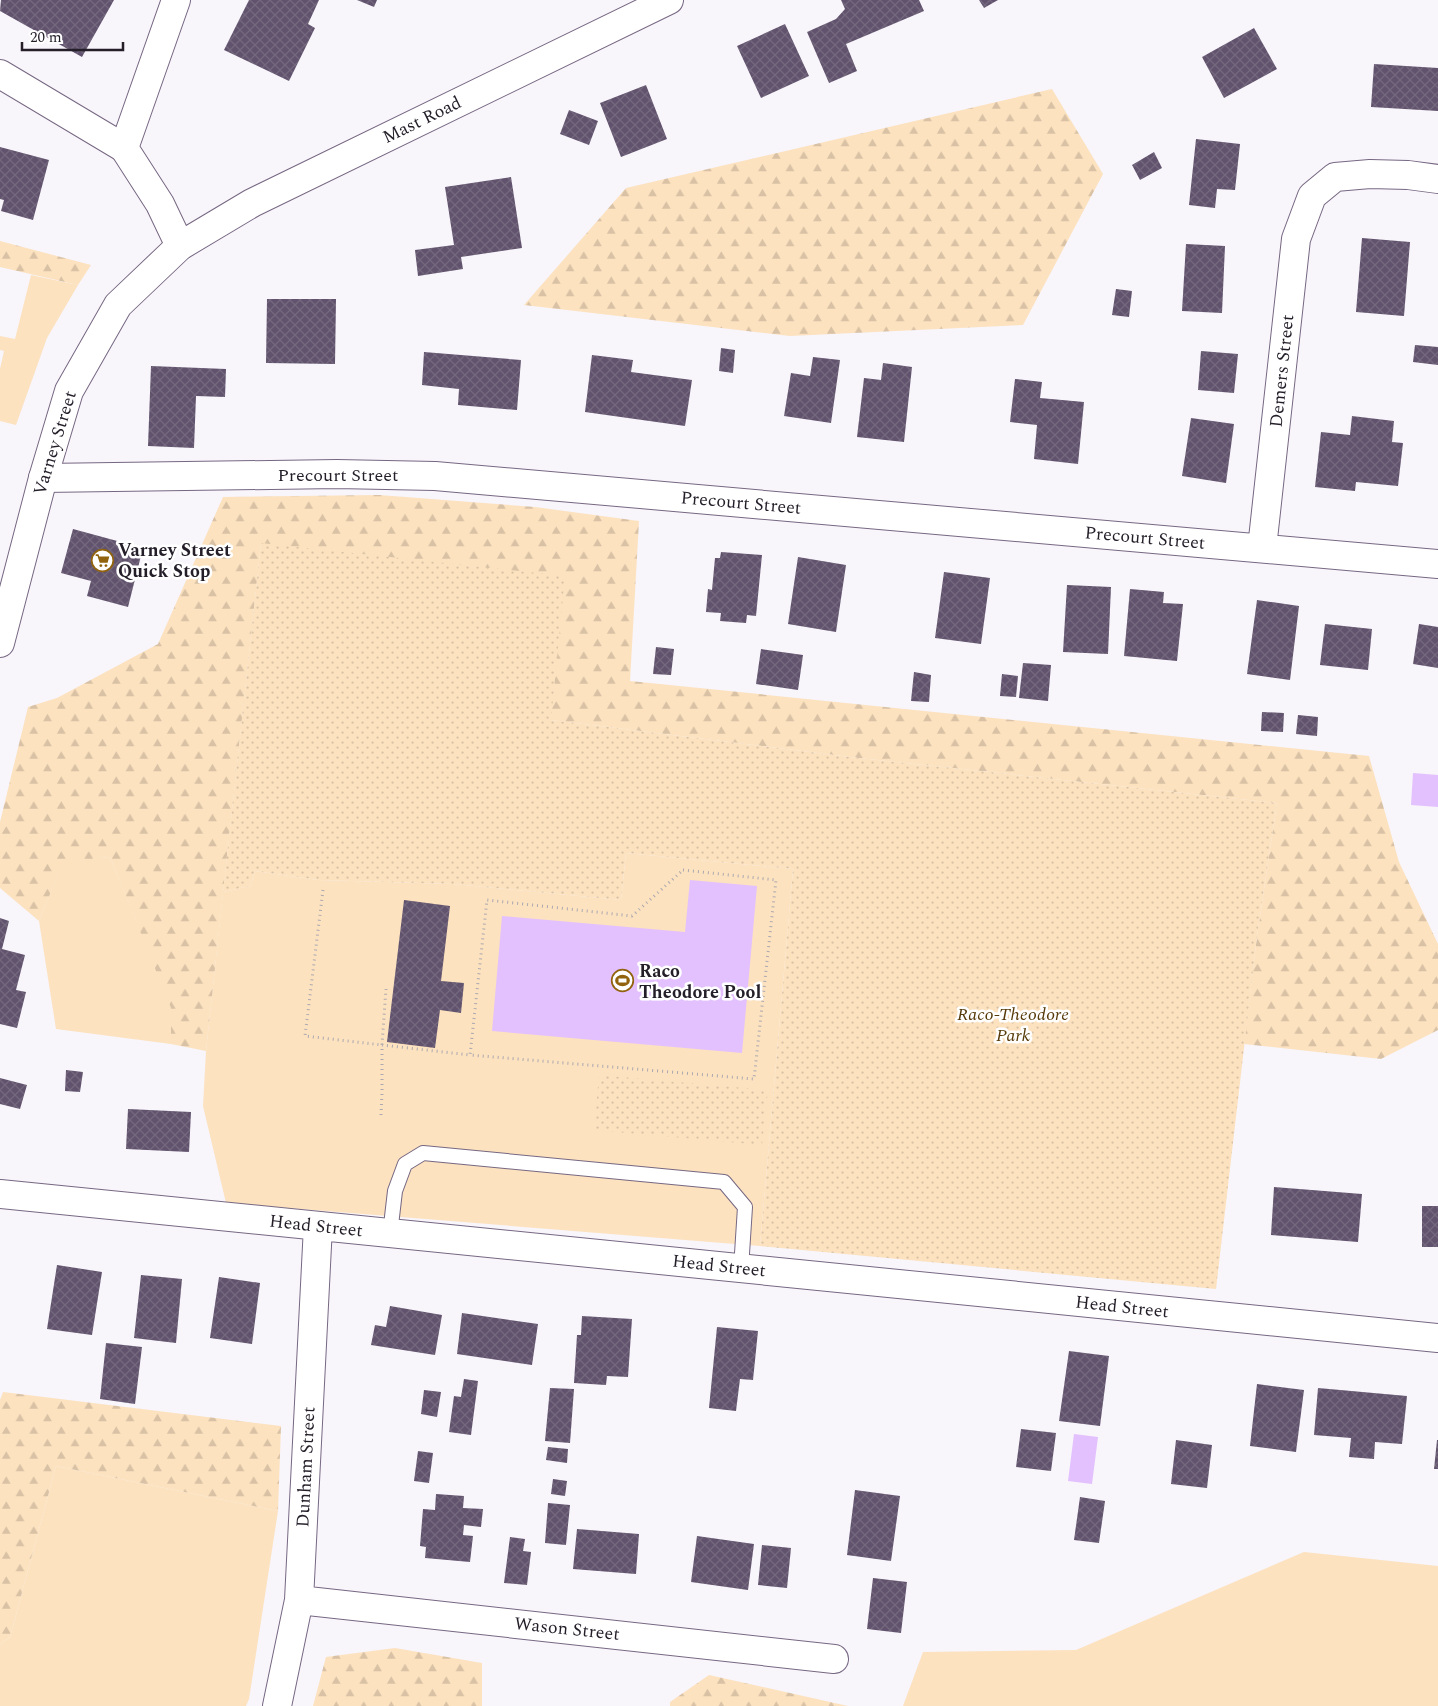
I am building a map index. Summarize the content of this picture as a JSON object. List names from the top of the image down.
{
  "streets": {
    "street": [
      "Mast Road",
      "Demers Street",
      "Varney Street",
      "Precourt Street",
      "Head Street",
      "Dunham Street",
      "Wason Street"
    ]
  },
  "crossings": [
    ["Mast Road", "Varney Street"],
    ["Demers Street", "Precourt Street"],
    ["Varney Street", "Precourt Street"],
    ["Head Street", "Dunham Street"],
    ["Dunham Street", "Wason Street"]
  ],
  "parks": ["Raco-Theodore Park"],
  "places": {
    "supermarket": ["Varney Street Quick Stop"],
    "sports": ["Raco Theodore Pool"]
  },
  "scale_bar": "20 m"
}
